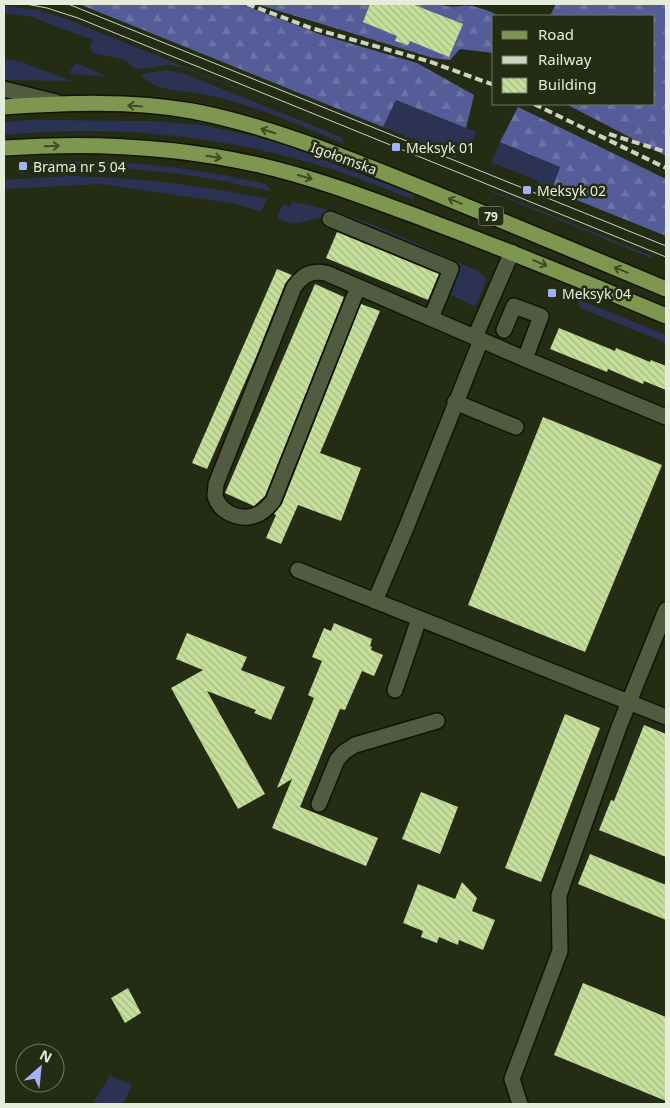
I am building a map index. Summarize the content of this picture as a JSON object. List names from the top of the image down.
{
  "streets": {
    "main road": ["Igołomska", "79"]
  },
  "places": {
    "transit": [
      "Meksyk 01",
      "Brama nr 5 04",
      "Meksyk 02",
      "Meksyk 04"
    ]
  },
  "legend": ["Road", "Railway", "Building"],
  "north": "top right"
}
